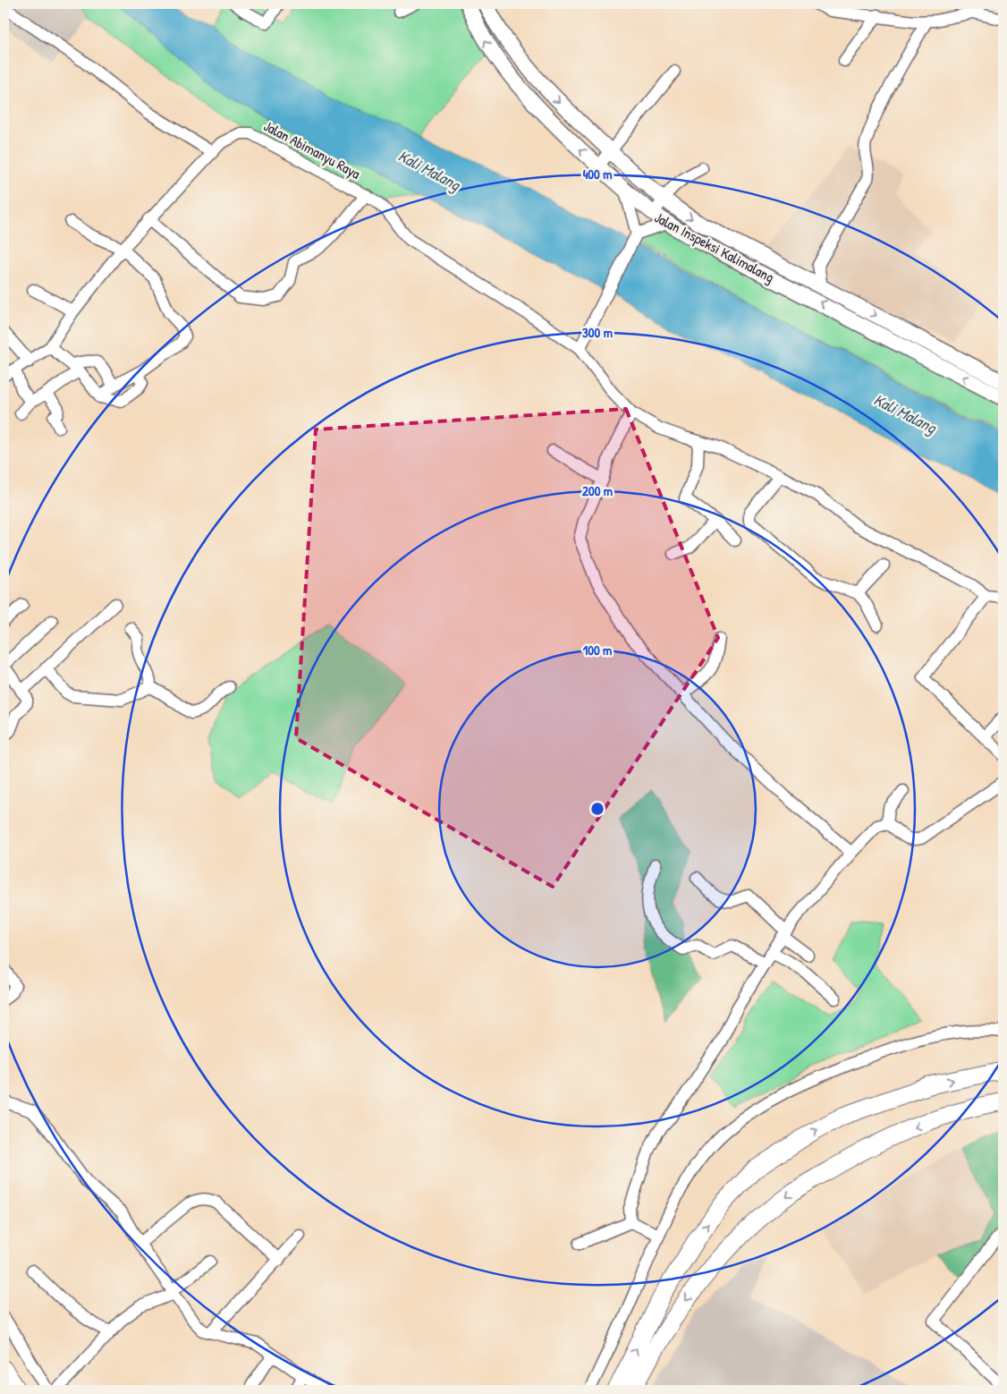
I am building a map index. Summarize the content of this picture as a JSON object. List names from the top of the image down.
{
  "streets": {
    "main road": ["Jalan Inspeksi Kalimalang"],
    "street": ["Jalan Abimanyu Raya"]
  },
  "water": ["Kali Malang"],
  "rings": [
    "400 m",
    "300 m",
    "200 m",
    "100 m"
  ]
}
